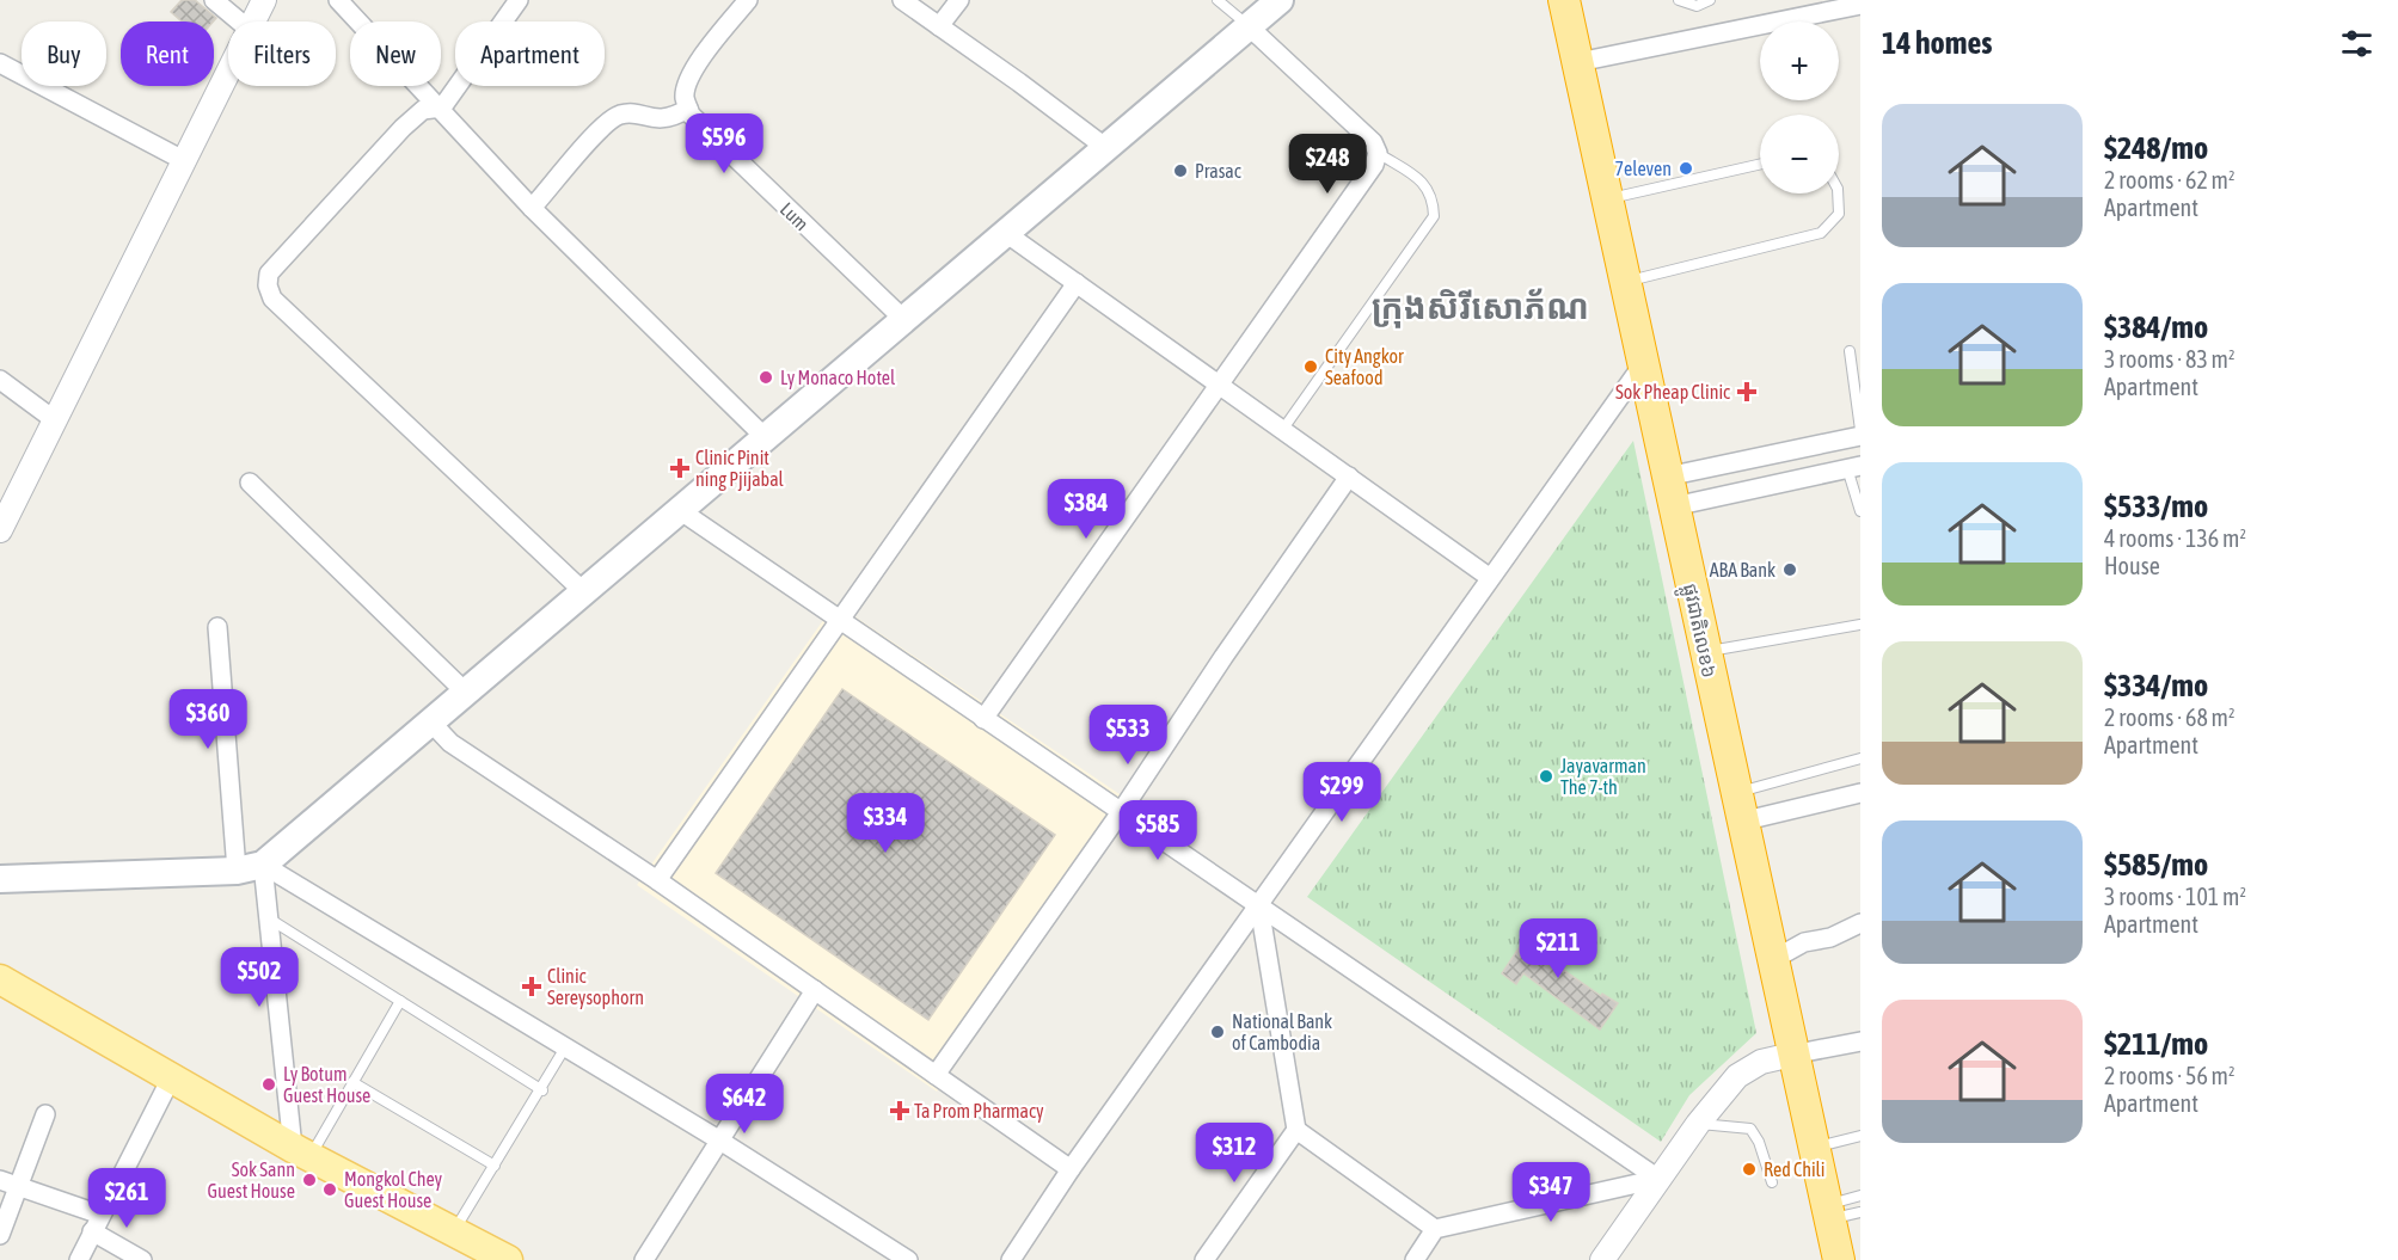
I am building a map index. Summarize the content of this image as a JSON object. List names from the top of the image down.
{
  "streets": {
    "highway": ["ផ្លូវជាតិលេខ៦"],
    "street": ["Lum"]
  },
  "districts": ["ក្រុងសិរីសោភ័ណ"],
  "places": {
    "other": [
      "7eleven",
      "Prasac",
      "City Angkor Seafood",
      "Ly Monaco Hotel",
      "ABA Bank",
      "Jayavarman The 7-th",
      "National Bank of Cambodia",
      "Ly Botum Guest House",
      "Red Chili",
      "Sok Sann Guest House",
      "Mongkol Chey Guest House"
    ],
    "health": [
      "Sok Pheap Clinic",
      "Clinic Pinit ning Pjijabal",
      "Clinic Sereysophorn",
      "Ta Prom Pharmacy"
    ]
  },
  "page": {
    "heading": "14 homes",
    "map_buttons": ["+", "−"],
    "chip": [
      "Buy",
      "Rent",
      "Filters",
      "New",
      "Apartment"
    ],
    "list": [
      {
        "name": "$248/mo",
        "note": "2 rooms · 62 m² · Apartment"
      },
      {
        "name": "$384/mo",
        "note": "3 rooms · 83 m² · Apartment"
      },
      {
        "name": "$533/mo",
        "note": "4 rooms · 136 m² · House"
      },
      {
        "name": "$334/mo",
        "note": "2 rooms · 68 m² · Apartment"
      },
      {
        "name": "$585/mo",
        "note": "3 rooms · 101 m² · Apartment"
      },
      {
        "name": "$211/mo",
        "note": "2 rooms · 56 m² · Apartment"
      }
    ],
    "price": [
      "$596",
      "$248",
      "$384",
      "$360",
      "$533",
      "$299",
      "$334",
      "$585",
      "$211",
      "$502",
      "$642",
      "$312",
      "$347",
      "$261"
    ]
  }
}
